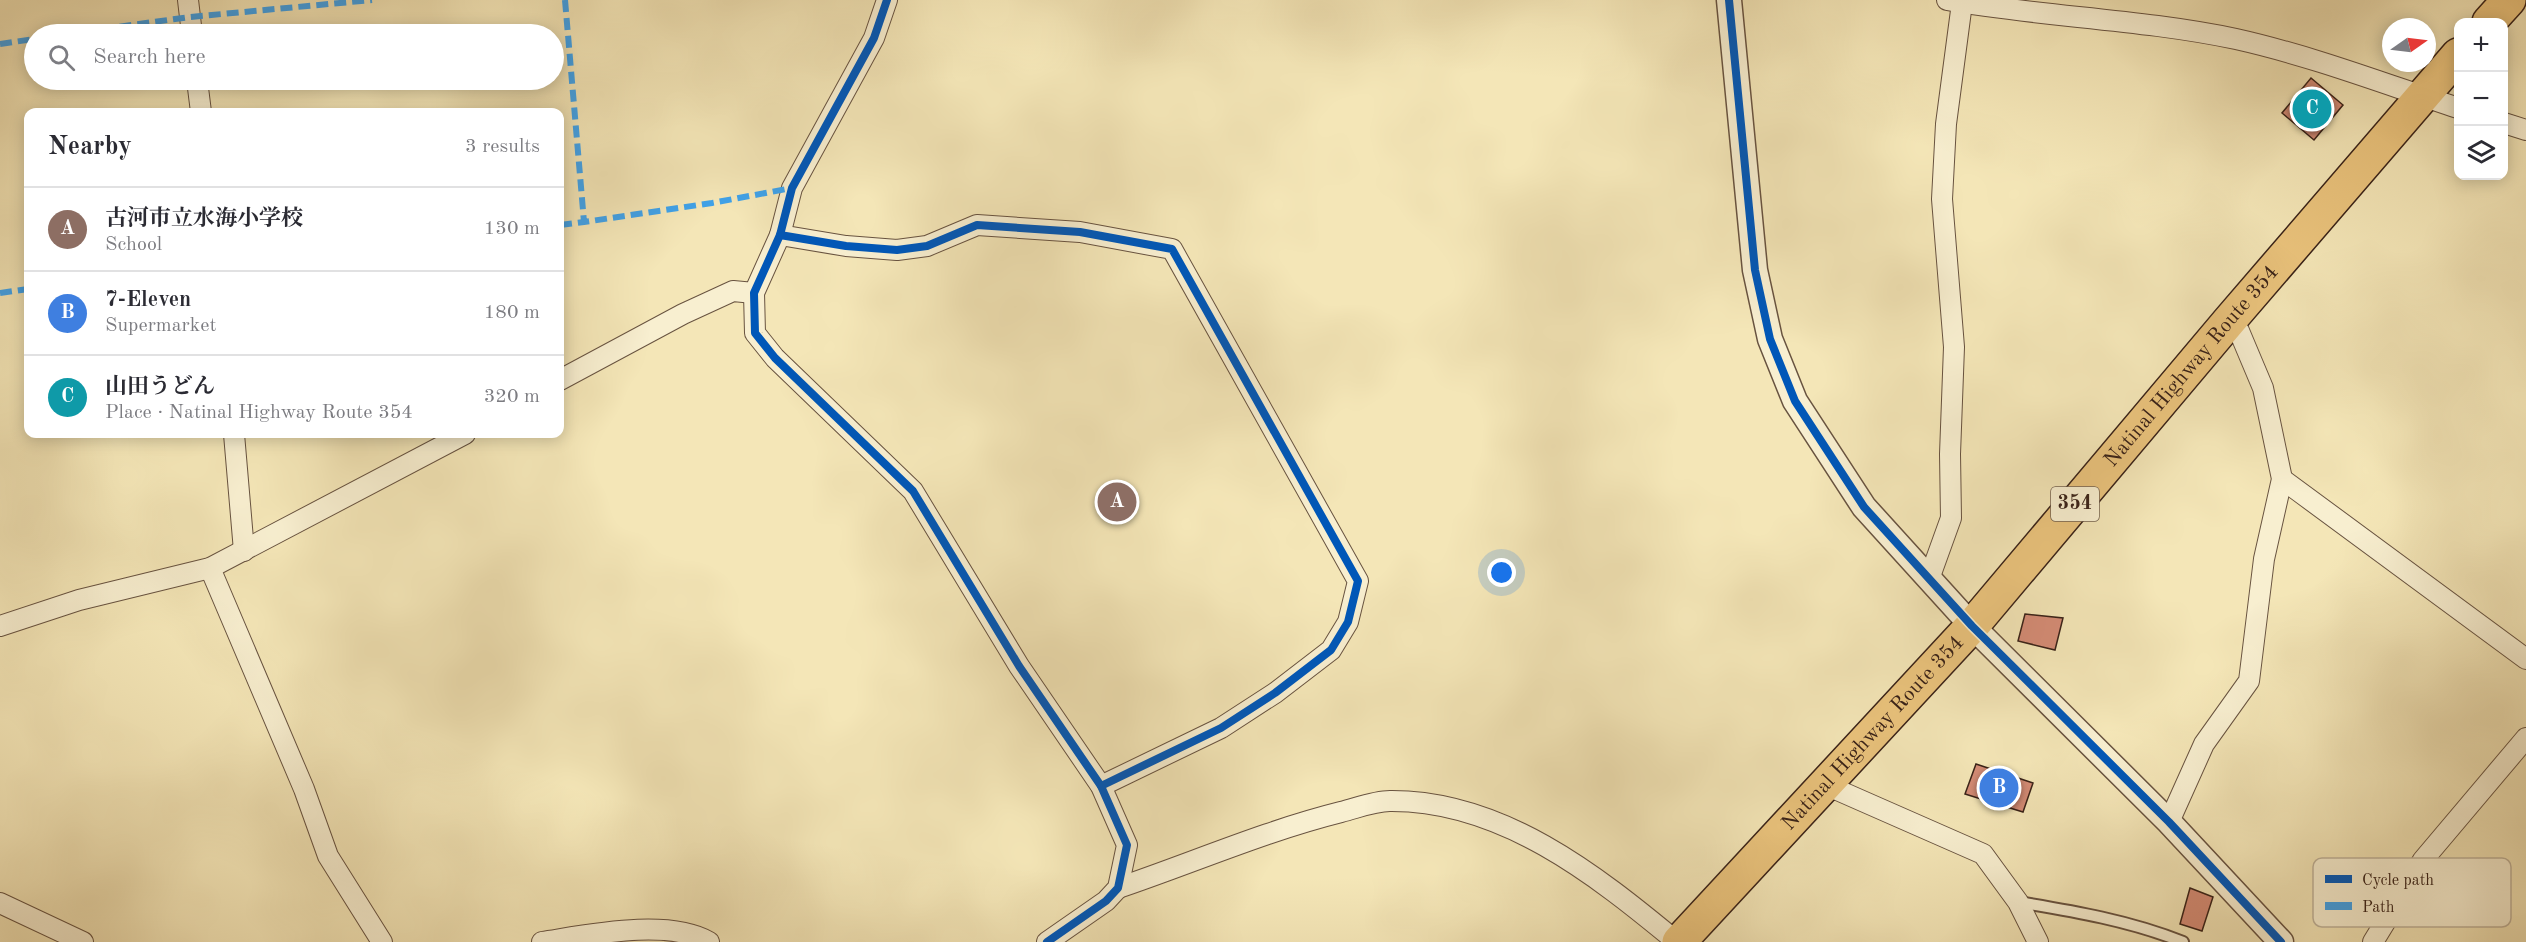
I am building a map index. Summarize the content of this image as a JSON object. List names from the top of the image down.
{
  "streets": {
    "highway": ["Natinal Highway Route 354", "354"]
  },
  "legend": ["Cycle path", "Path"],
  "north": "right",
  "page": {
    "map_buttons": ["+", "−"],
    "search": "Search here",
    "pins": ["C", "A", "B"],
    "heading": ["Nearby", "3 results"],
    "list": [
      {
        "mark": "A",
        "name": "古河市立水海小学校",
        "note": "School",
        "value": "130 m"
      },
      {
        "mark": "B",
        "name": "7-Eleven",
        "note": "Supermarket",
        "value": "180 m"
      },
      {
        "mark": "C",
        "name": "山田うどん",
        "note": "Place · Natinal Highway Route 354",
        "value": "320 m"
      }
    ]
  }
}
